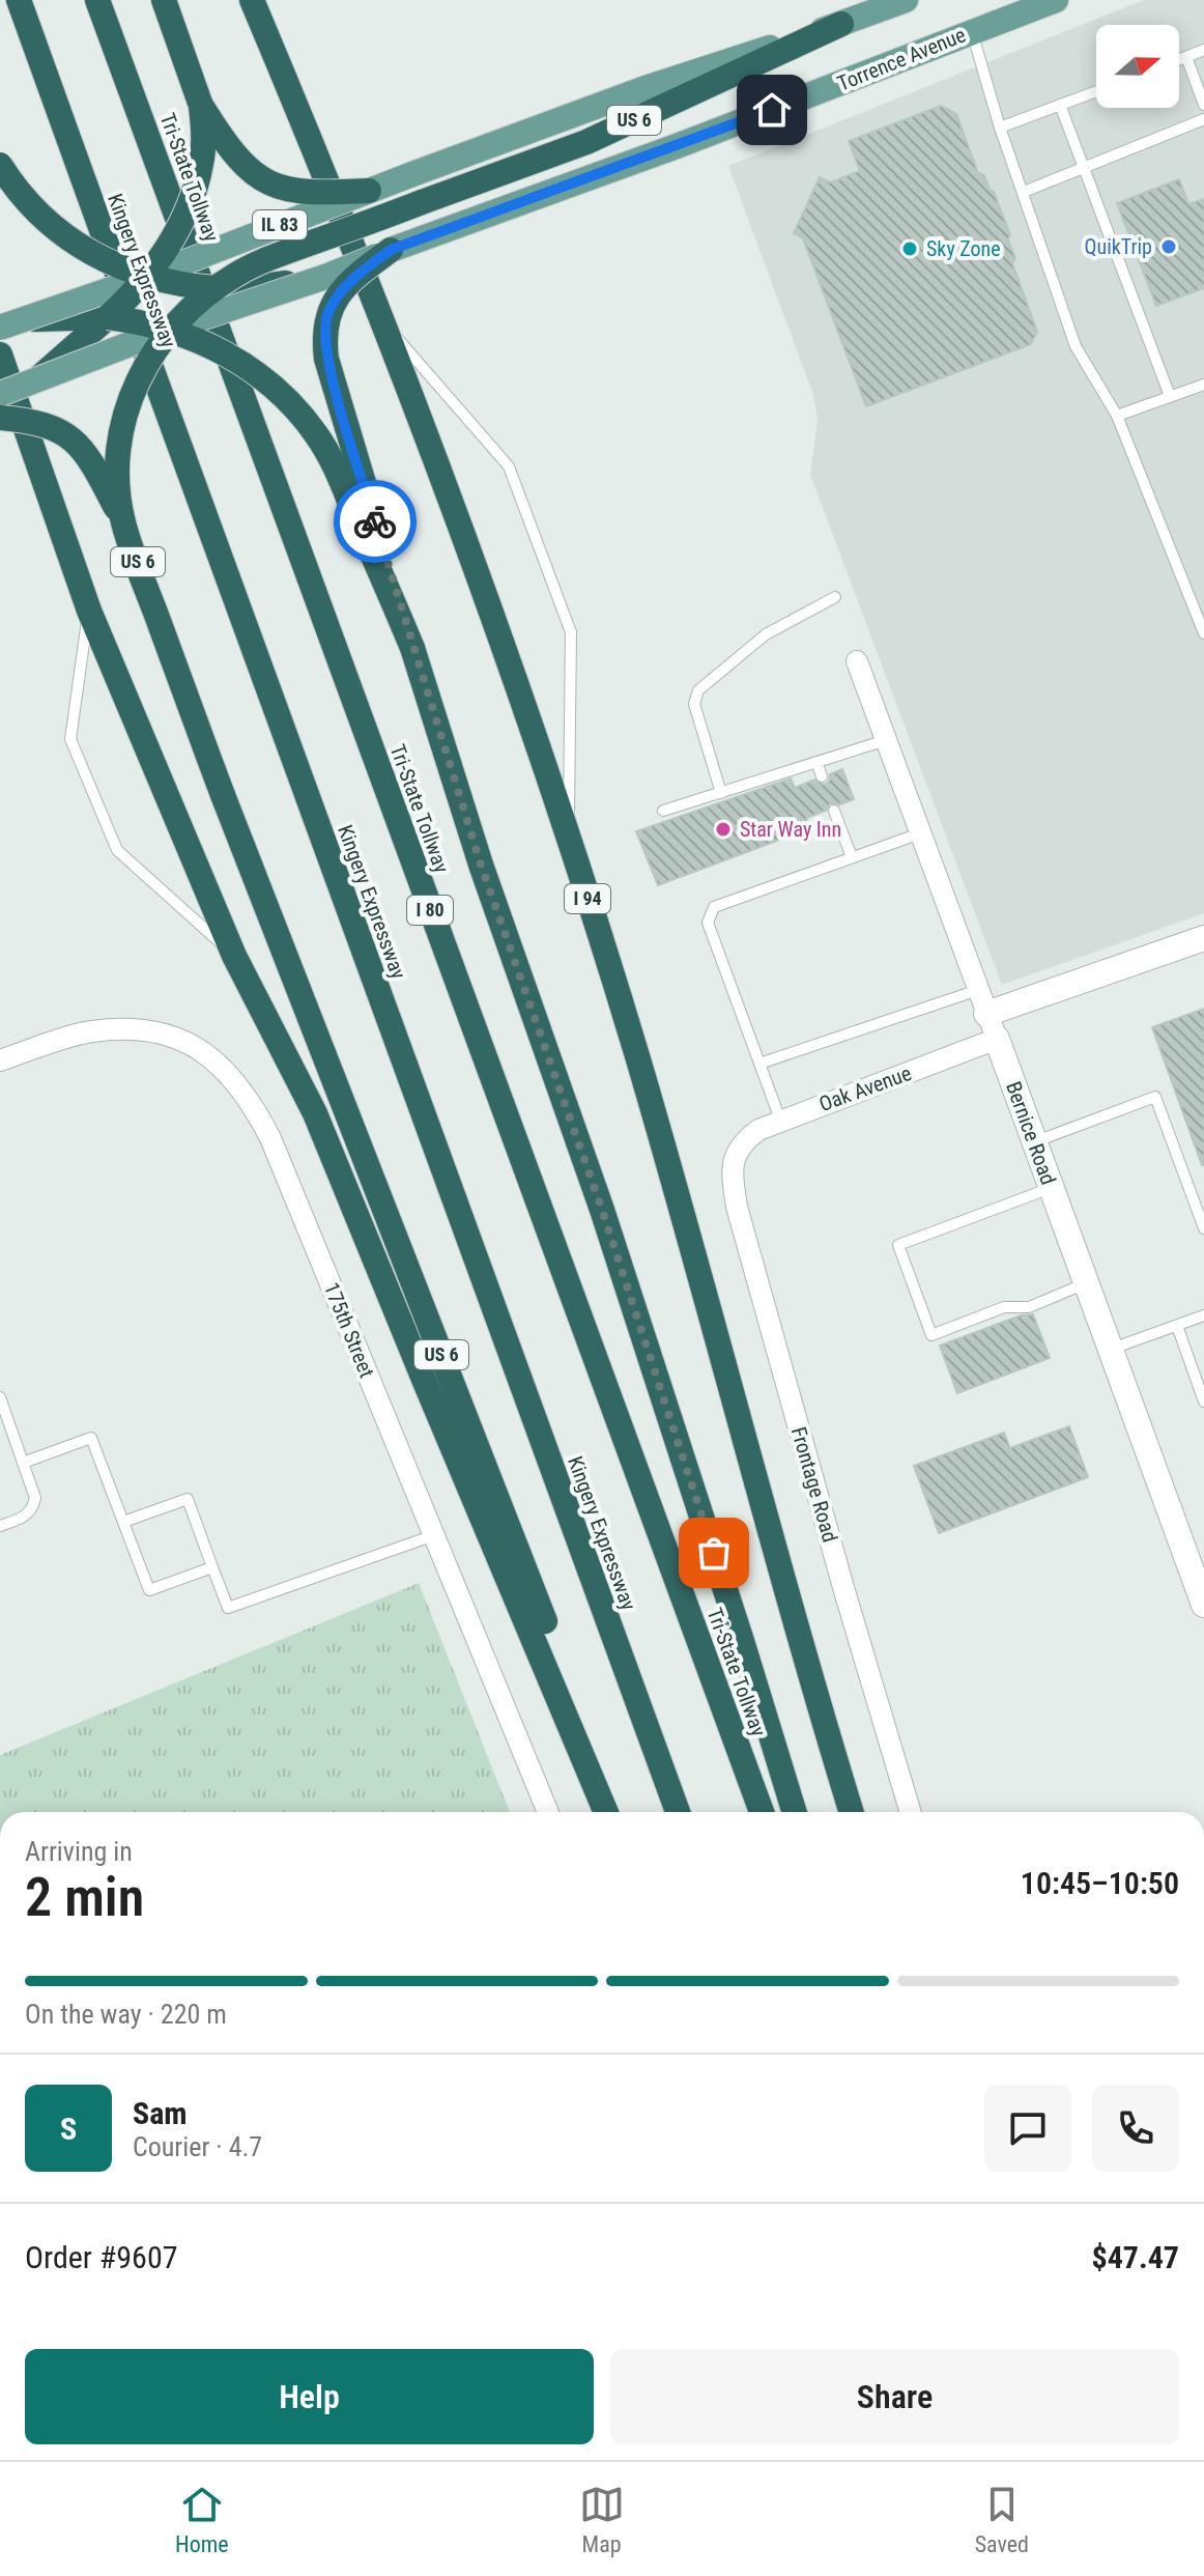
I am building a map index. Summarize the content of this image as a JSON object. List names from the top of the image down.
{
  "streets": {
    "highway": [
      "US 6",
      "Tri-State Tollway",
      "Kingery Expressway",
      "I 94",
      "I 80"
    ],
    "main road": ["Torrence Avenue", "IL 83"],
    "street": [
      "Oak Avenue",
      "Bernice Road",
      "175th Street",
      "Frontage Road"
    ]
  },
  "crossings": [
    ["Torrence Avenue", "US 6"],
    ["US 6", "IL 83"],
    ["Oak Avenue", "Bernice Road"],
    ["Oak Avenue", "Frontage Road"]
  ],
  "places": ["QuikTrip", "Sky Zone", "Star Way Inn"],
  "north": "right",
  "page": {
    "heading": ["2 min", "Arriving in", "10:45–10:50"],
    "panel": [
      "Sam",
      "Courier · 4.7",
      "Order #9607",
      "$47.47"
    ],
    "bar": "On the way · 220 m",
    "round": "S",
    "buttons": ["Help", "Share"],
    "tabs": ["Home", "Map", "Saved"]
  }
}
